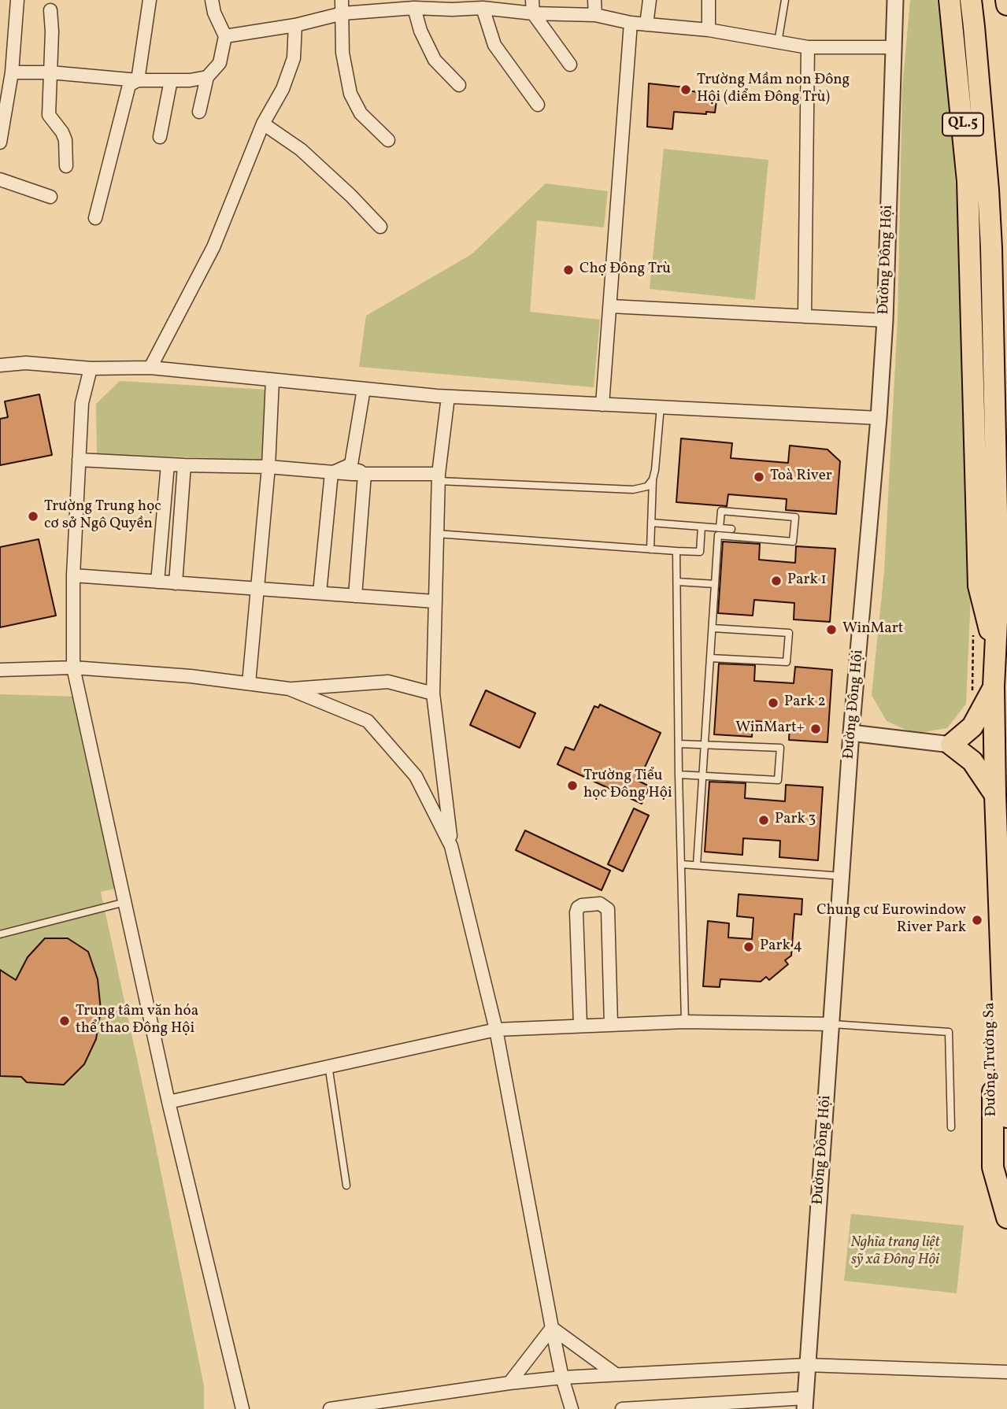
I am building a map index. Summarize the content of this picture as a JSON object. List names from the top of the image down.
{
  "streets": {
    "highway": ["QL.5", "Đường Trường Sa"],
    "street": ["Đường Đông Hội"]
  },
  "crossings": [
    ["QL.5", "Đường Trường Sa"]
  ],
  "parks": ["Nghĩa trang liệt sỹ xã Đông Hội"],
  "places": [
    "Trường Mầm non Đông Hội (điểm Đông Trù)",
    "Chợ Đông Trù",
    "Toà River",
    "Trường Trung học cơ sở Ngô Quyền",
    "Park 1",
    "WinMart",
    "Park 2",
    "WinMart+",
    "Trường Tiểu học Đông Hội",
    "Park 3",
    "Chung cư Eurowindow River Park",
    "Park 4",
    "Trung tâm văn hóa thể thao Đông Hội"
  ]
}
